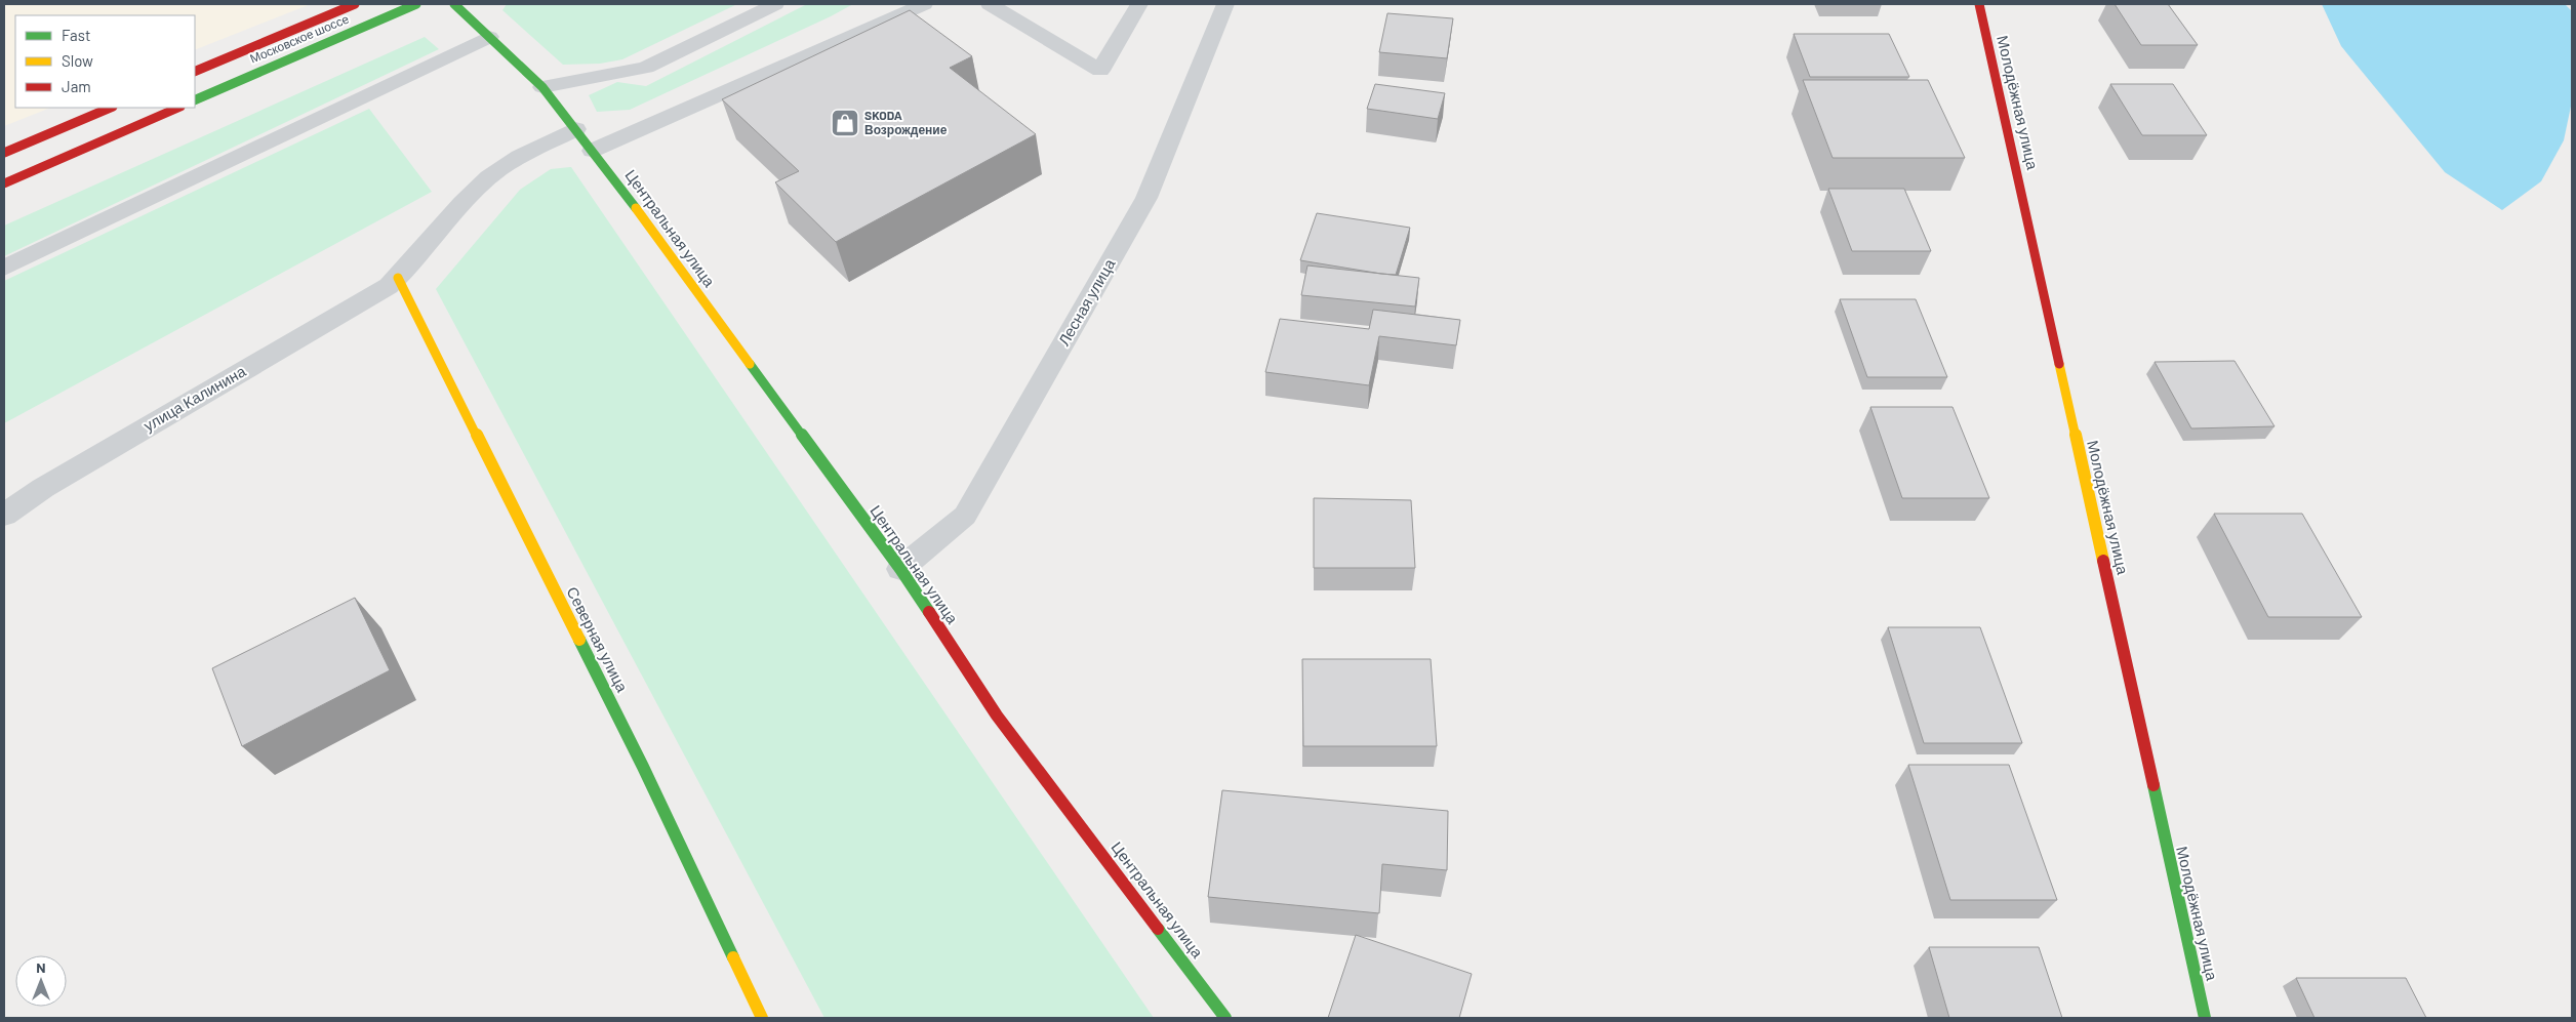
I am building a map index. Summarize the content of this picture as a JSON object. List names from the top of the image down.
{
  "streets": {
    "street": [
      "Московское шоссе",
      "Молодёжная улица",
      "Центральная улица",
      "улица Калинина",
      "Северная улица"
    ],
    "lane": ["Лесная улица"]
  },
  "crossings": [
    ["Центральная улица", "Лесная улица"],
    ["Центральная улица", "улица Калинина"],
    ["улица Калинина", "Северная улица"]
  ],
  "places": {
    "shop": ["SKODA Возрождение"]
  },
  "legend": ["Fast", "Slow", "Jam"],
  "north": "top"
}
